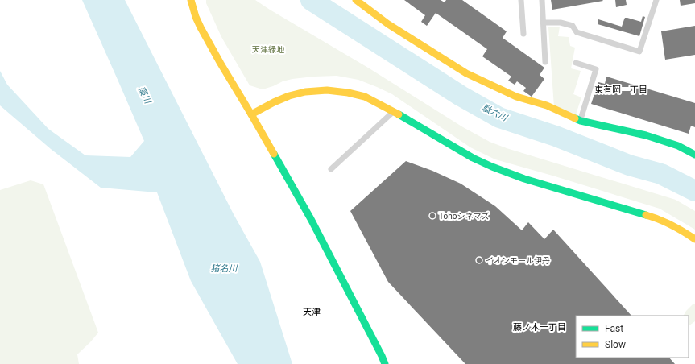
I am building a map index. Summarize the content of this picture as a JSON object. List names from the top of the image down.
{
  "districts": ["東有岡一丁目", "天津", "藤ノ木一丁目"],
  "water": ["藻川", "駄六川", "猪名川"],
  "parks": ["天津緑地"],
  "places": ["Tohoシネマズ", "イオンモール伊丹"],
  "legend": ["Fast", "Slow"]
}
